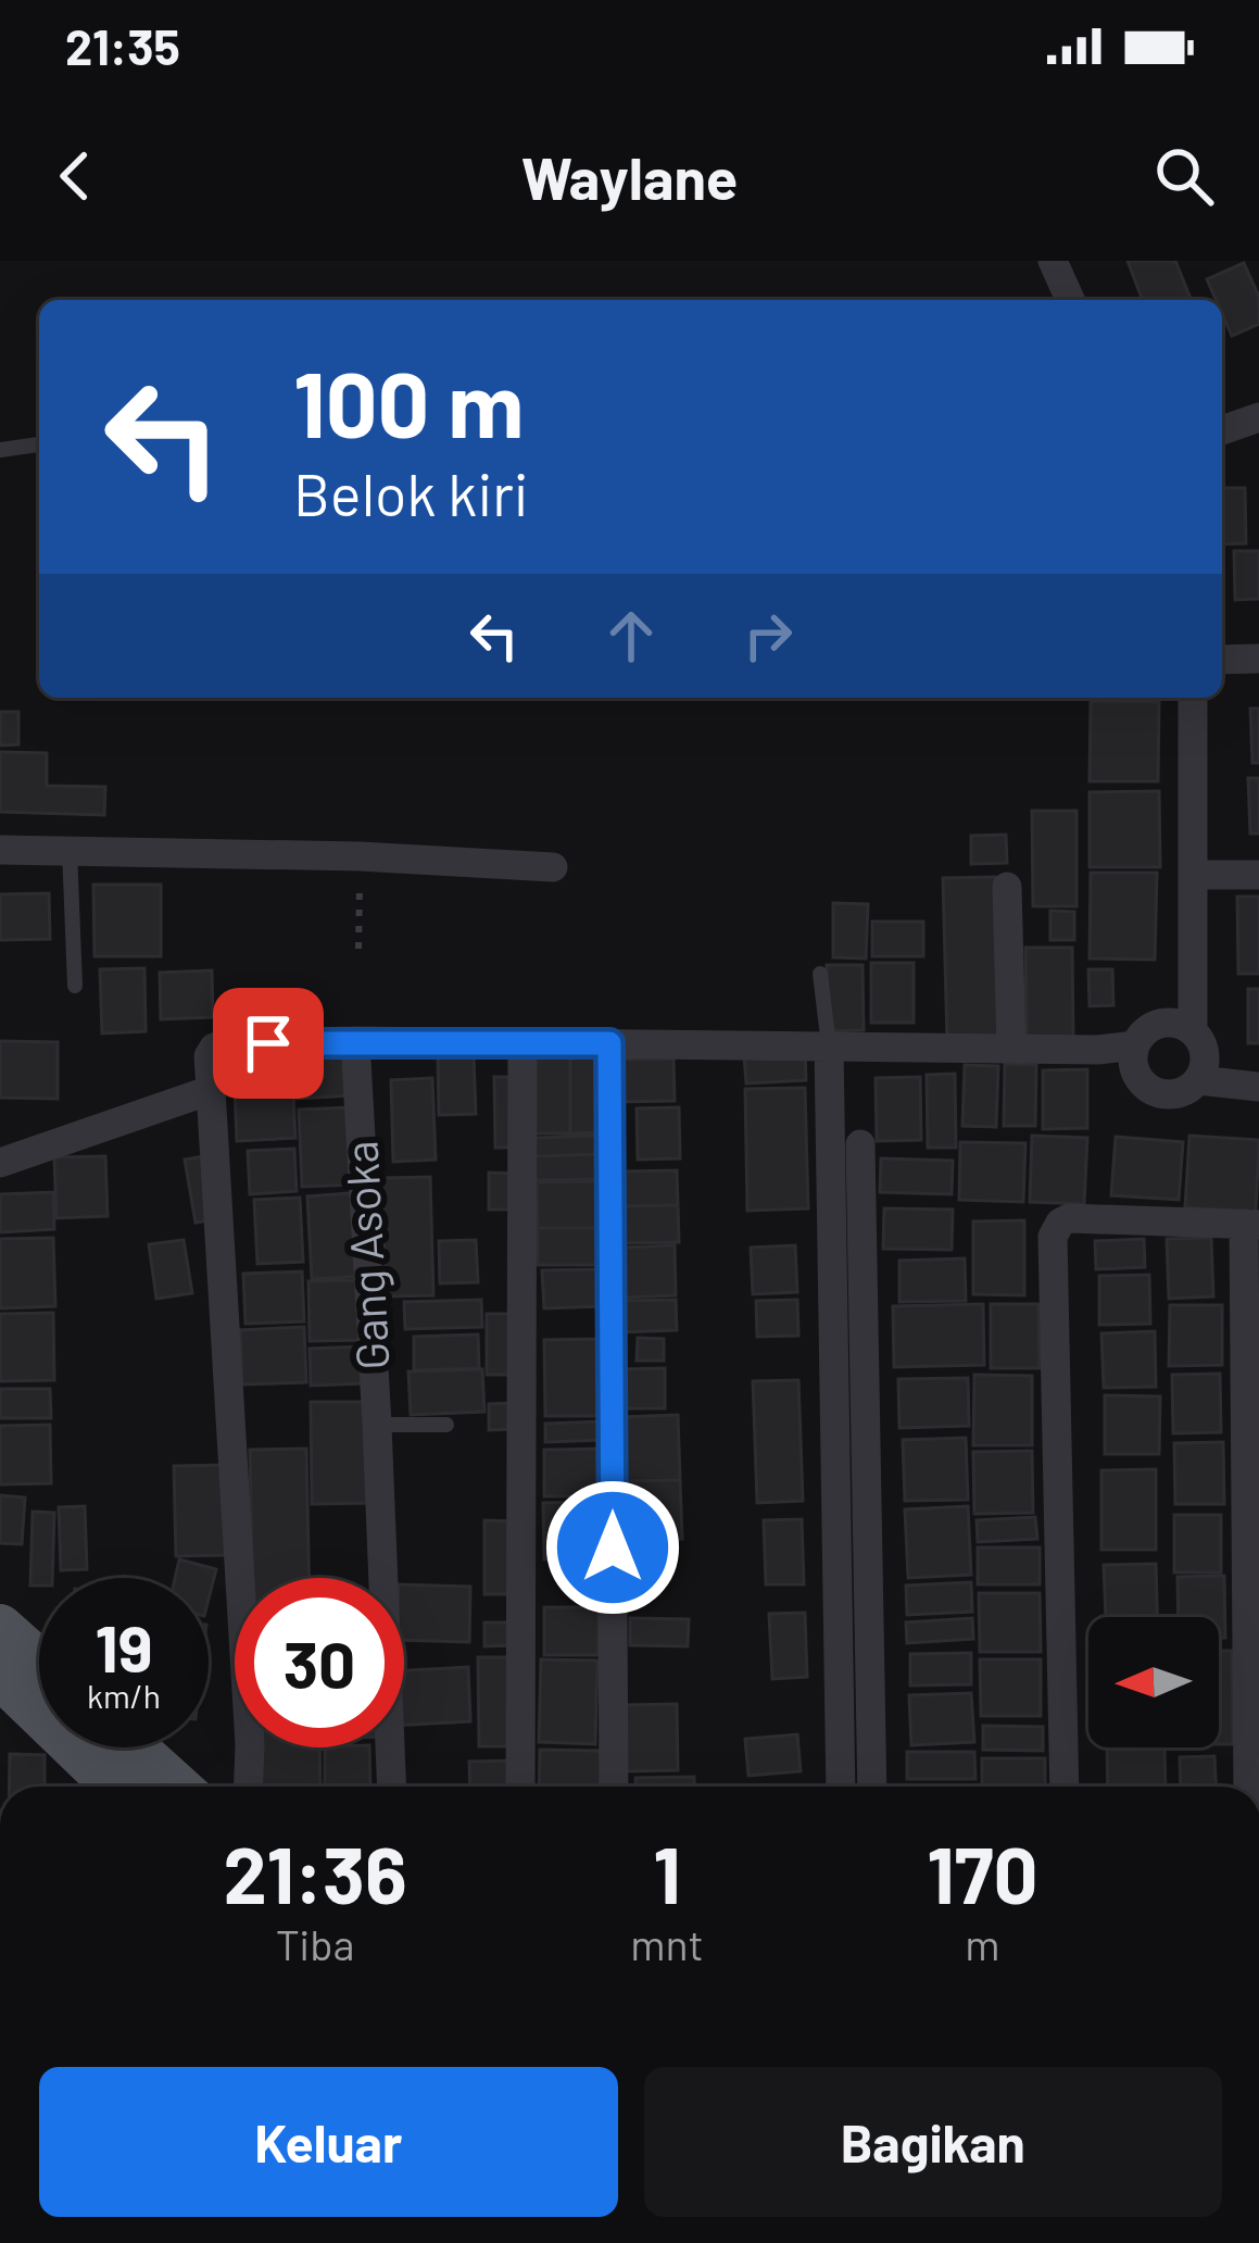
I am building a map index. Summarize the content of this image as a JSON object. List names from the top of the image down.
{
  "streets": {
    "street": ["Gang Asoka"]
  },
  "north": "left",
  "page": {
    "status": "21:35",
    "header": "Waylane",
    "turn": ["100 m", "Belok kiri"],
    "speed": "19 km/h",
    "limit": "30",
    "eta": [
      "21:36",
      "Tiba",
      "1",
      "mnt",
      "170",
      "m"
    ],
    "buttons": ["Keluar", "Bagikan"]
  }
}
